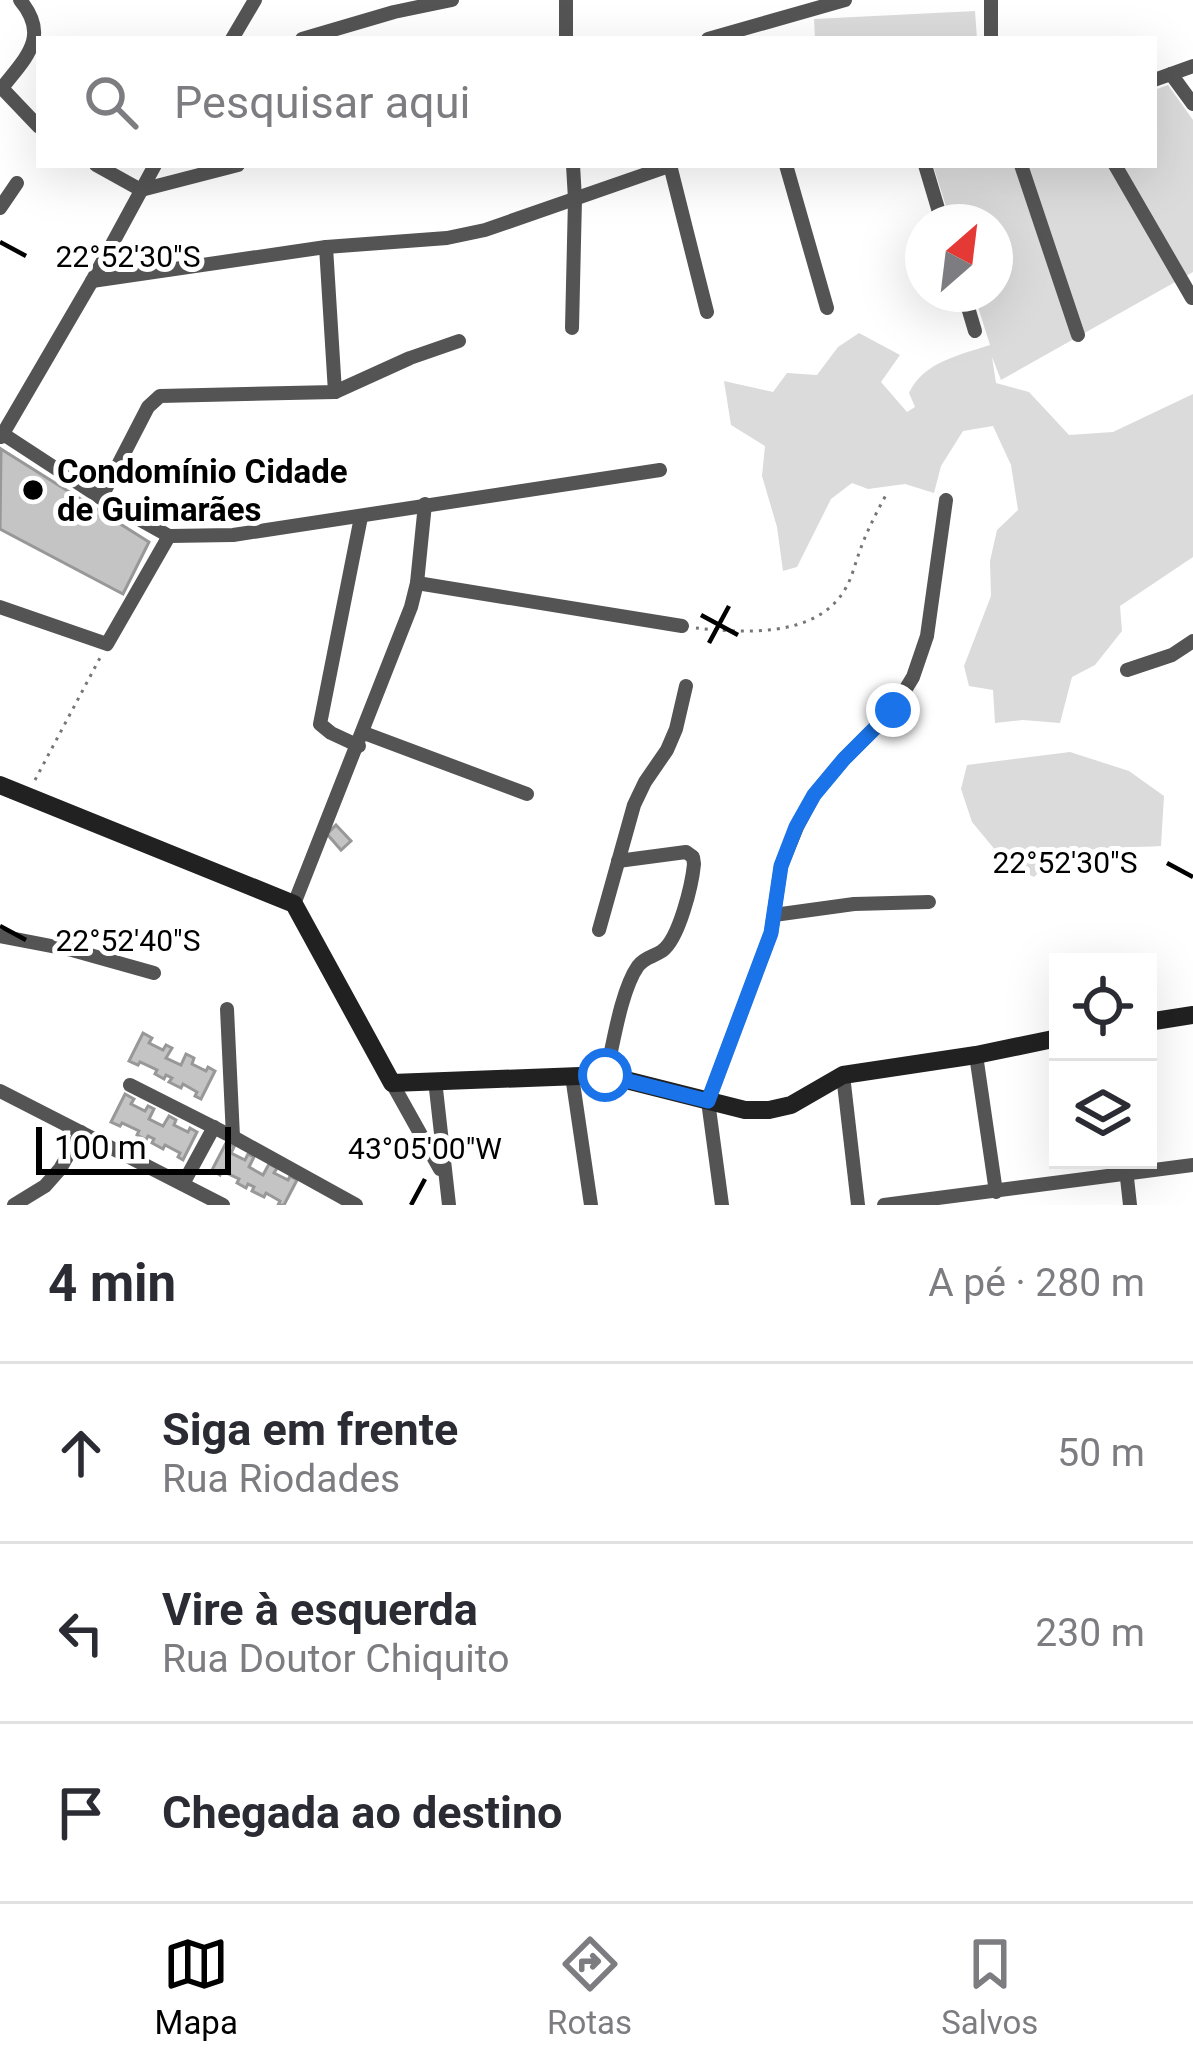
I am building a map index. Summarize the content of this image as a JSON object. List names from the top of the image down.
{
  "places": ["Condomínio Cidade de Guimarães"],
  "scale_bar": "100 m",
  "north": "top right",
  "page": {
    "search": "Pesquisar aqui",
    "scale": "100 m",
    "heading": ["4 min", "A pé · 280 m"],
    "list": [
      ["Siga em frente", "Rua Riodades", "50 m"],
      ["Vire à esquerda", "Rua Doutor Chiquito", "230 m"],
      "Chegada ao destino"
    ],
    "nav": ["Mapa", "Rotas", "Salvos"]
  },
  "coordinates": ["22°52'30\"S", "22°52'40\"S", "43°05'00\"W"]
}
